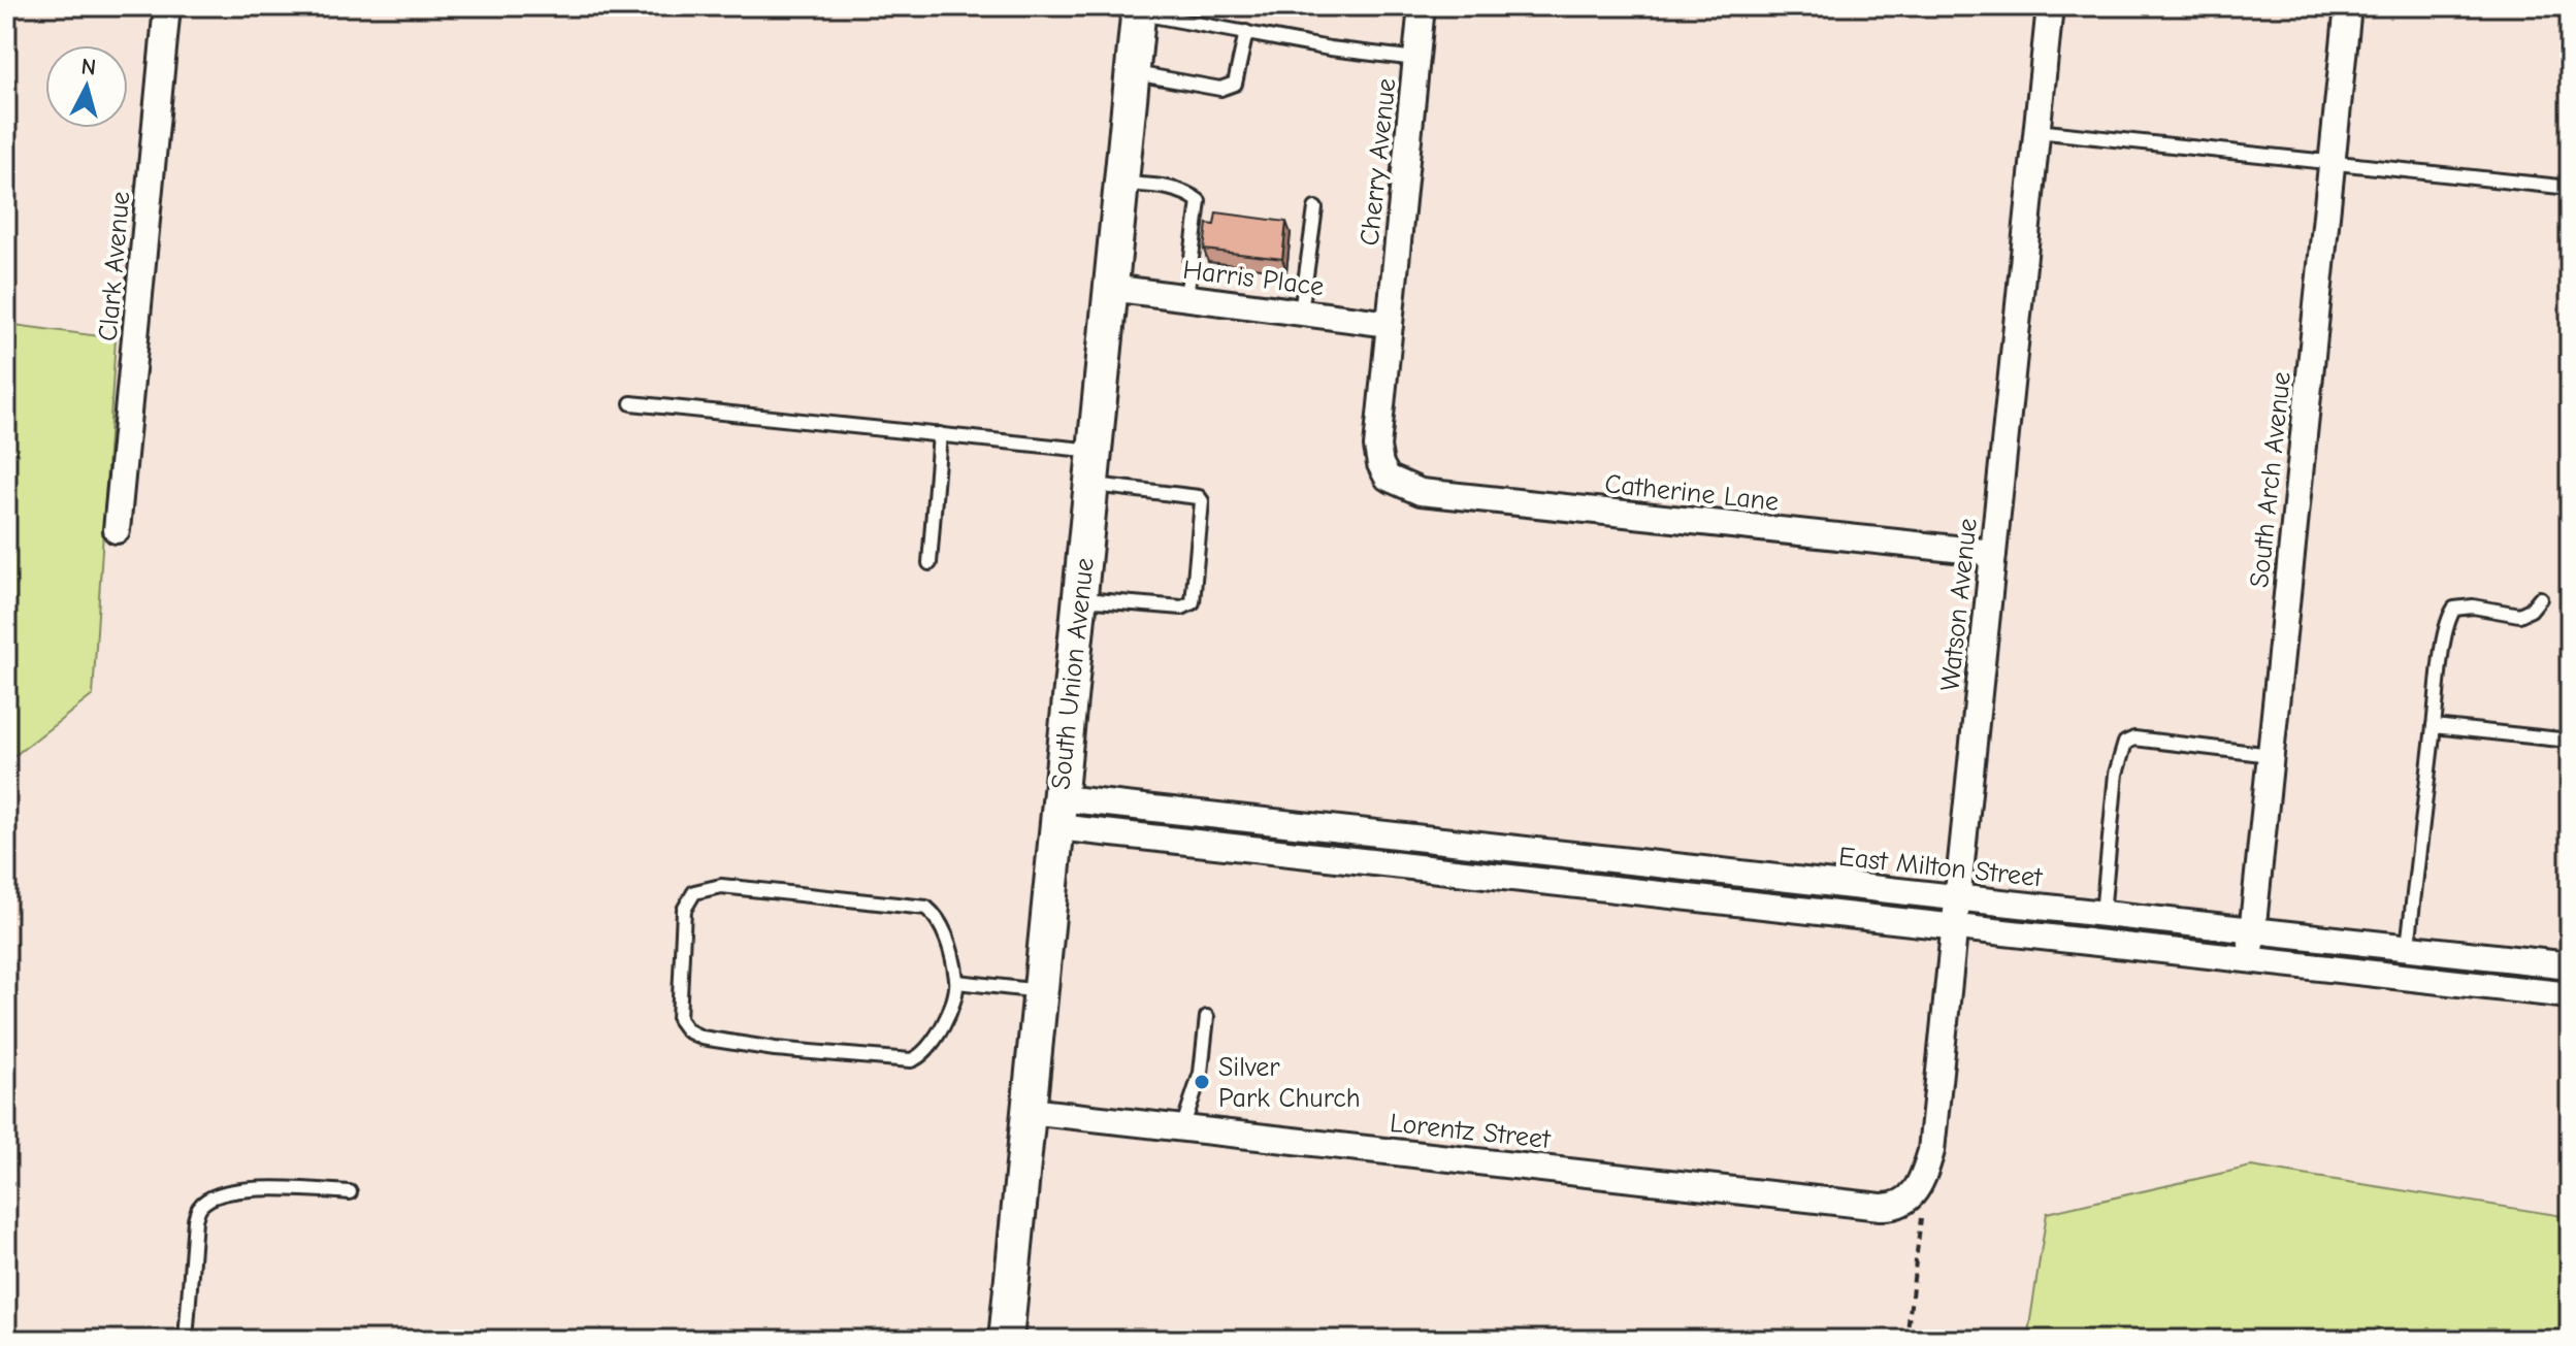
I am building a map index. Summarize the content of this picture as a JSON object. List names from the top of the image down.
{
  "streets": {
    "main road": ["South Union Avenue"],
    "street": [
      "Cherry Avenue",
      "Clark Avenue",
      "Harris Place",
      "South Arch Avenue",
      "Catherine Lane",
      "Watson Avenue",
      "East Milton Street",
      "Lorentz Street"
    ]
  },
  "crossings": [
    ["Cherry Avenue", "Harris Place"],
    ["Cherry Avenue", "Catherine Lane"],
    ["Harris Place", "South Union Avenue"],
    ["South Arch Avenue", "East Milton Street"],
    ["Catherine Lane", "Watson Avenue"],
    ["Watson Avenue", "East Milton Street"],
    ["Watson Avenue", "Lorentz Street"],
    ["South Union Avenue", "East Milton Street"],
    ["South Union Avenue", "Lorentz Street"]
  ],
  "places": ["Silver Park Church"],
  "north": "top"
}
